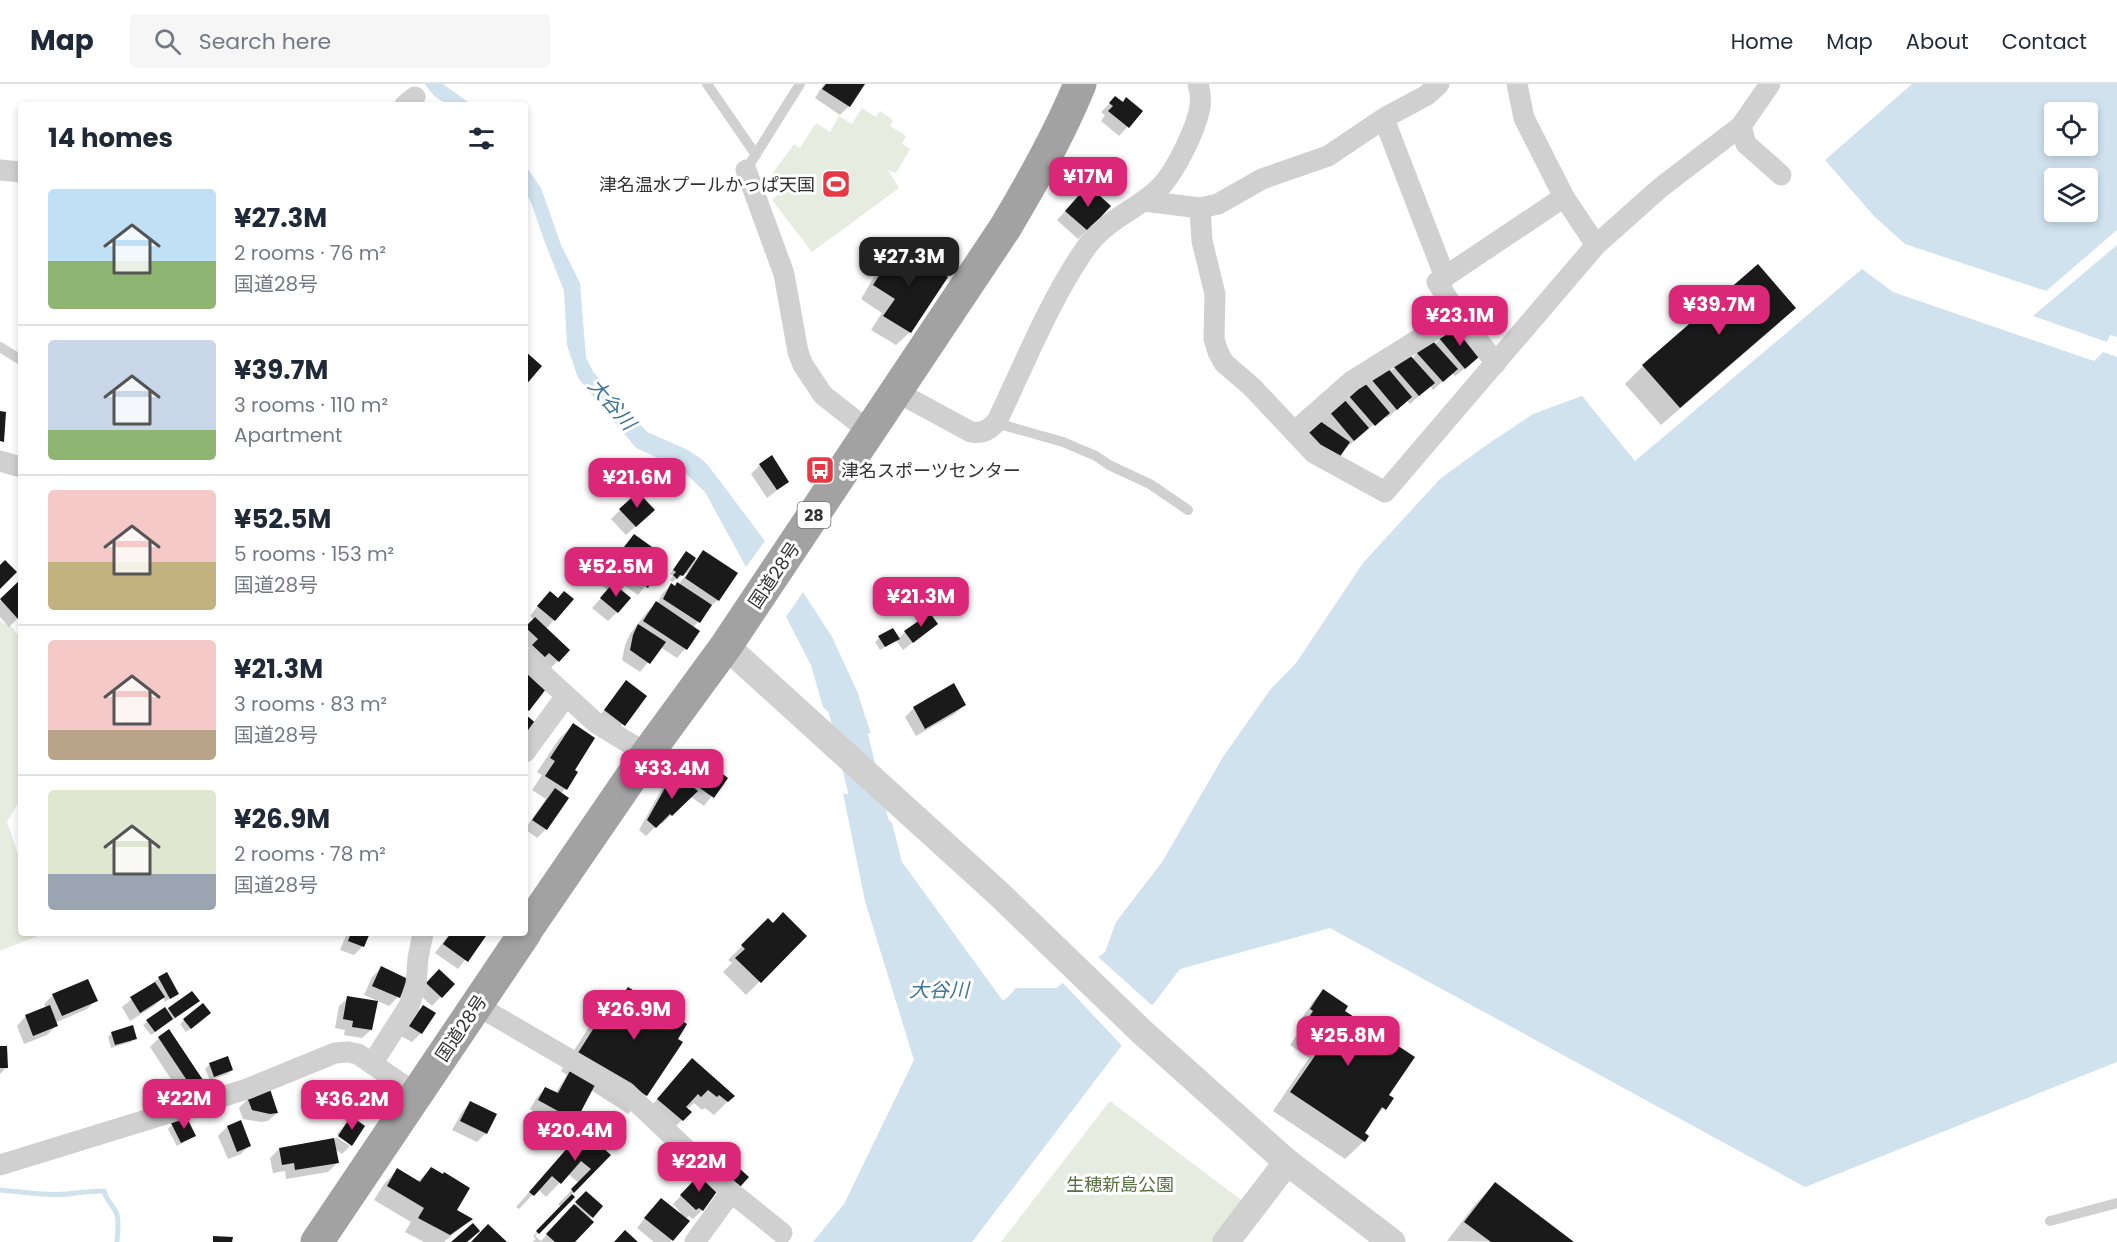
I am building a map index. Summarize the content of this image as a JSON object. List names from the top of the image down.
{
  "streets": {
    "highway": ["28", "国道28号"]
  },
  "water": ["大谷川"],
  "parks": ["生穂新島公園"],
  "places": {
    "sports": ["津名温水プールかっぱ天国"],
    "bus stop": ["津名スポーツセンター"]
  },
  "page": {
    "header": "Map",
    "search": "Search here",
    "nav": [
      "Home",
      "Map",
      "About",
      "Contact"
    ],
    "heading": "14 homes",
    "price": [
      "¥17M",
      "¥27.3M",
      "¥39.7M",
      "¥23.1M",
      "¥21.6M",
      "¥52.5M",
      "¥21.3M",
      "¥33.4M",
      "¥26.9M",
      "¥25.8M",
      "¥22M",
      "¥36.2M",
      "¥20.4M",
      "¥22M"
    ],
    "list": [
      {
        "name": "¥27.3M",
        "note": "2 rooms · 76 m² · 国道28号"
      },
      {
        "name": "¥39.7M",
        "note": "3 rooms · 110 m² · Apartment"
      },
      {
        "name": "¥52.5M",
        "note": "5 rooms · 153 m² · 国道28号"
      },
      {
        "name": "¥21.3M",
        "note": "3 rooms · 83 m² · 国道28号"
      },
      {
        "name": "¥26.9M",
        "note": "2 rooms · 78 m² · 国道28号"
      }
    ]
  }
}
